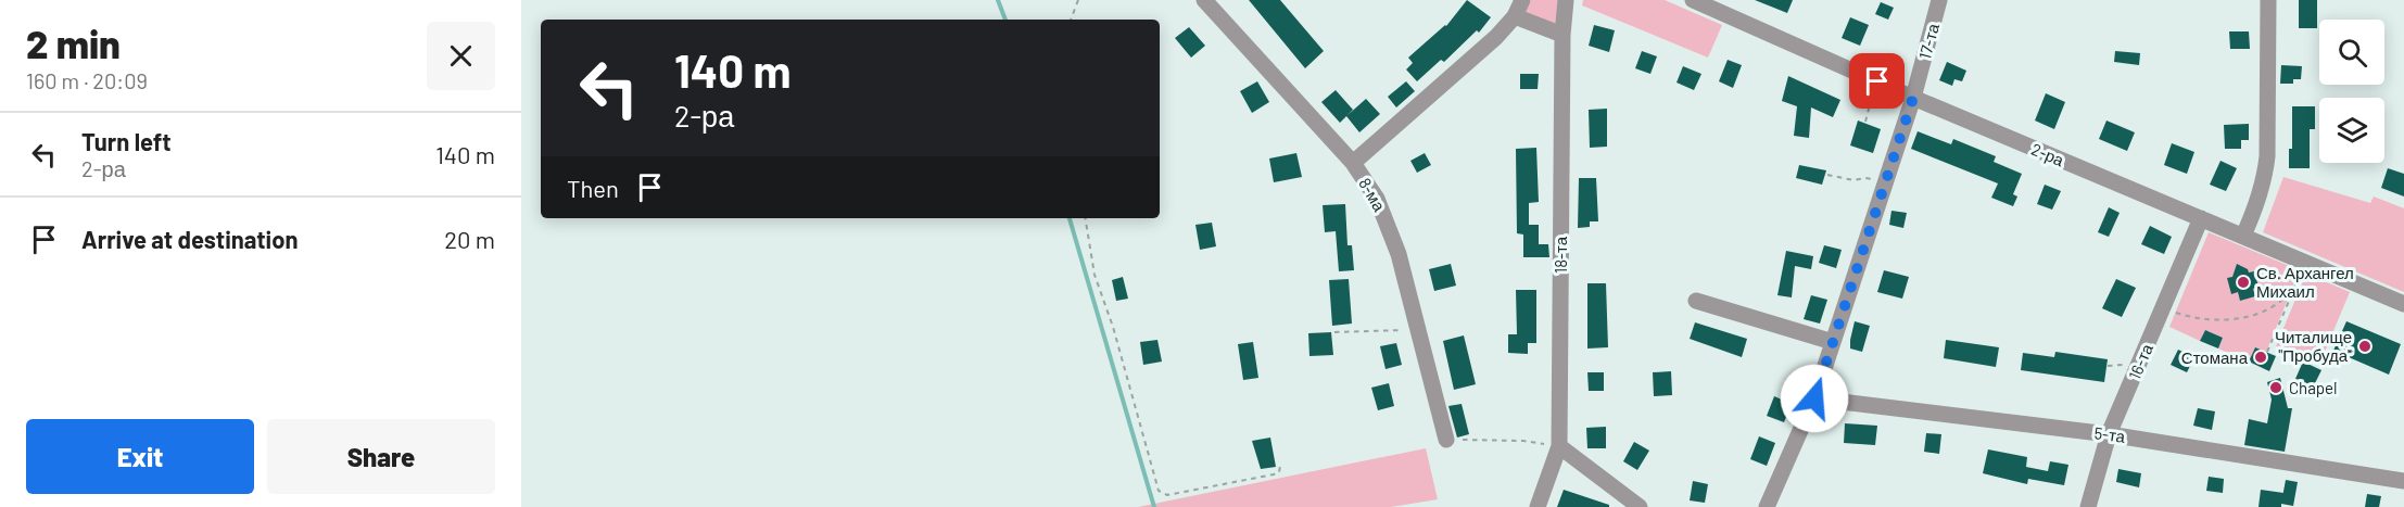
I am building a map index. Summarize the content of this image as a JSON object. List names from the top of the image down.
{
  "streets": {
    "street": [
      "17-та",
      "2-ра",
      "8-ма",
      "18-та",
      "16-та",
      "5-та"
    ]
  },
  "crossings": [
    ["17-та", "2-ра"],
    ["17-та", "5-та"],
    ["2-ра", "16-та"],
    ["16-та", "5-та"]
  ],
  "places": [
    "Св. Архангел Михаил",
    "Читалище \"Пробуда\"",
    "Стомана",
    "Chapel"
  ],
  "page": {
    "heading": ["2 min", "160 m · 20:09"],
    "turn": ["140 m", "2-ра"],
    "list": [
      {
        "name": "Turn left",
        "note": "2-ра",
        "value": "140 m"
      },
      {
        "name": "Arrive at destination",
        "value": "20 m"
      }
    ],
    "then": "Then",
    "buttons": ["Exit", "Share"]
  }
}
